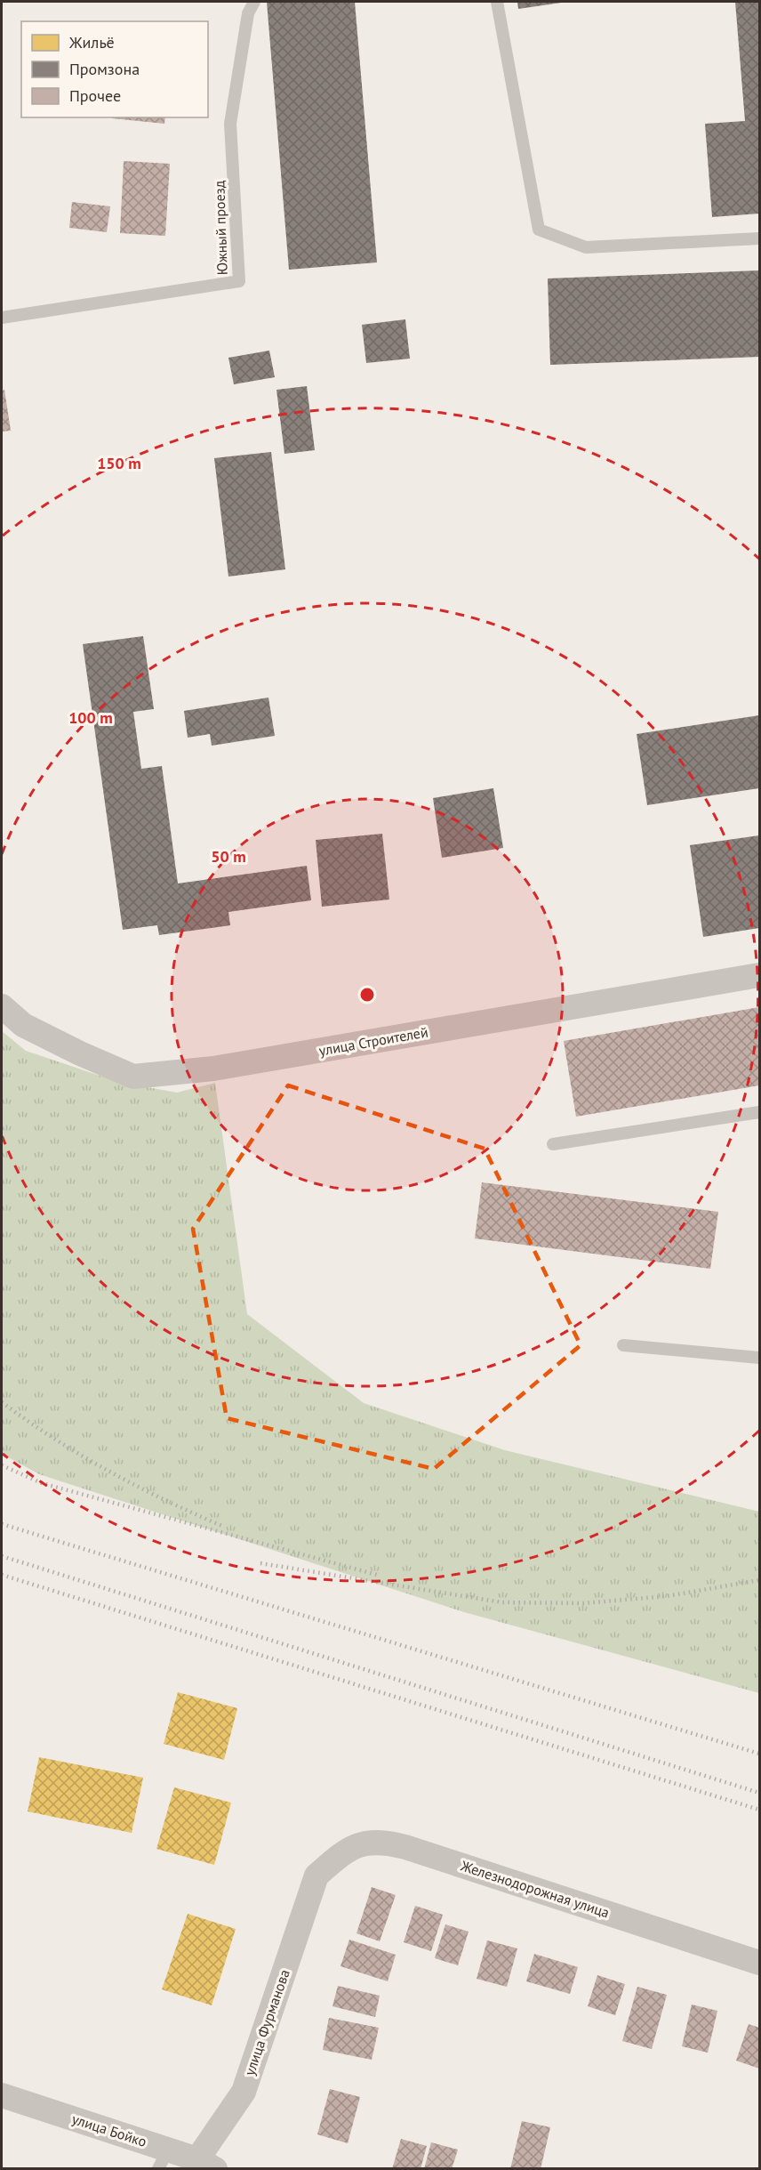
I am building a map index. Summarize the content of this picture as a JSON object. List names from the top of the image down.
{
  "streets": {
    "street": [
      "улица Строителей",
      "Железнодорожная улица",
      "улица Фурманова",
      "улица Бойко"
    ],
    "lane": ["Южный проезд"]
  },
  "crossings": [
    ["Железнодорожная улица", "улица Фурманова"],
    ["улица Фурманова", "улица Бойко"]
  ],
  "legend": ["Жильё", "Промзона", "Прочее"],
  "rings": ["150 m", "100 m", "50 m"]
}
